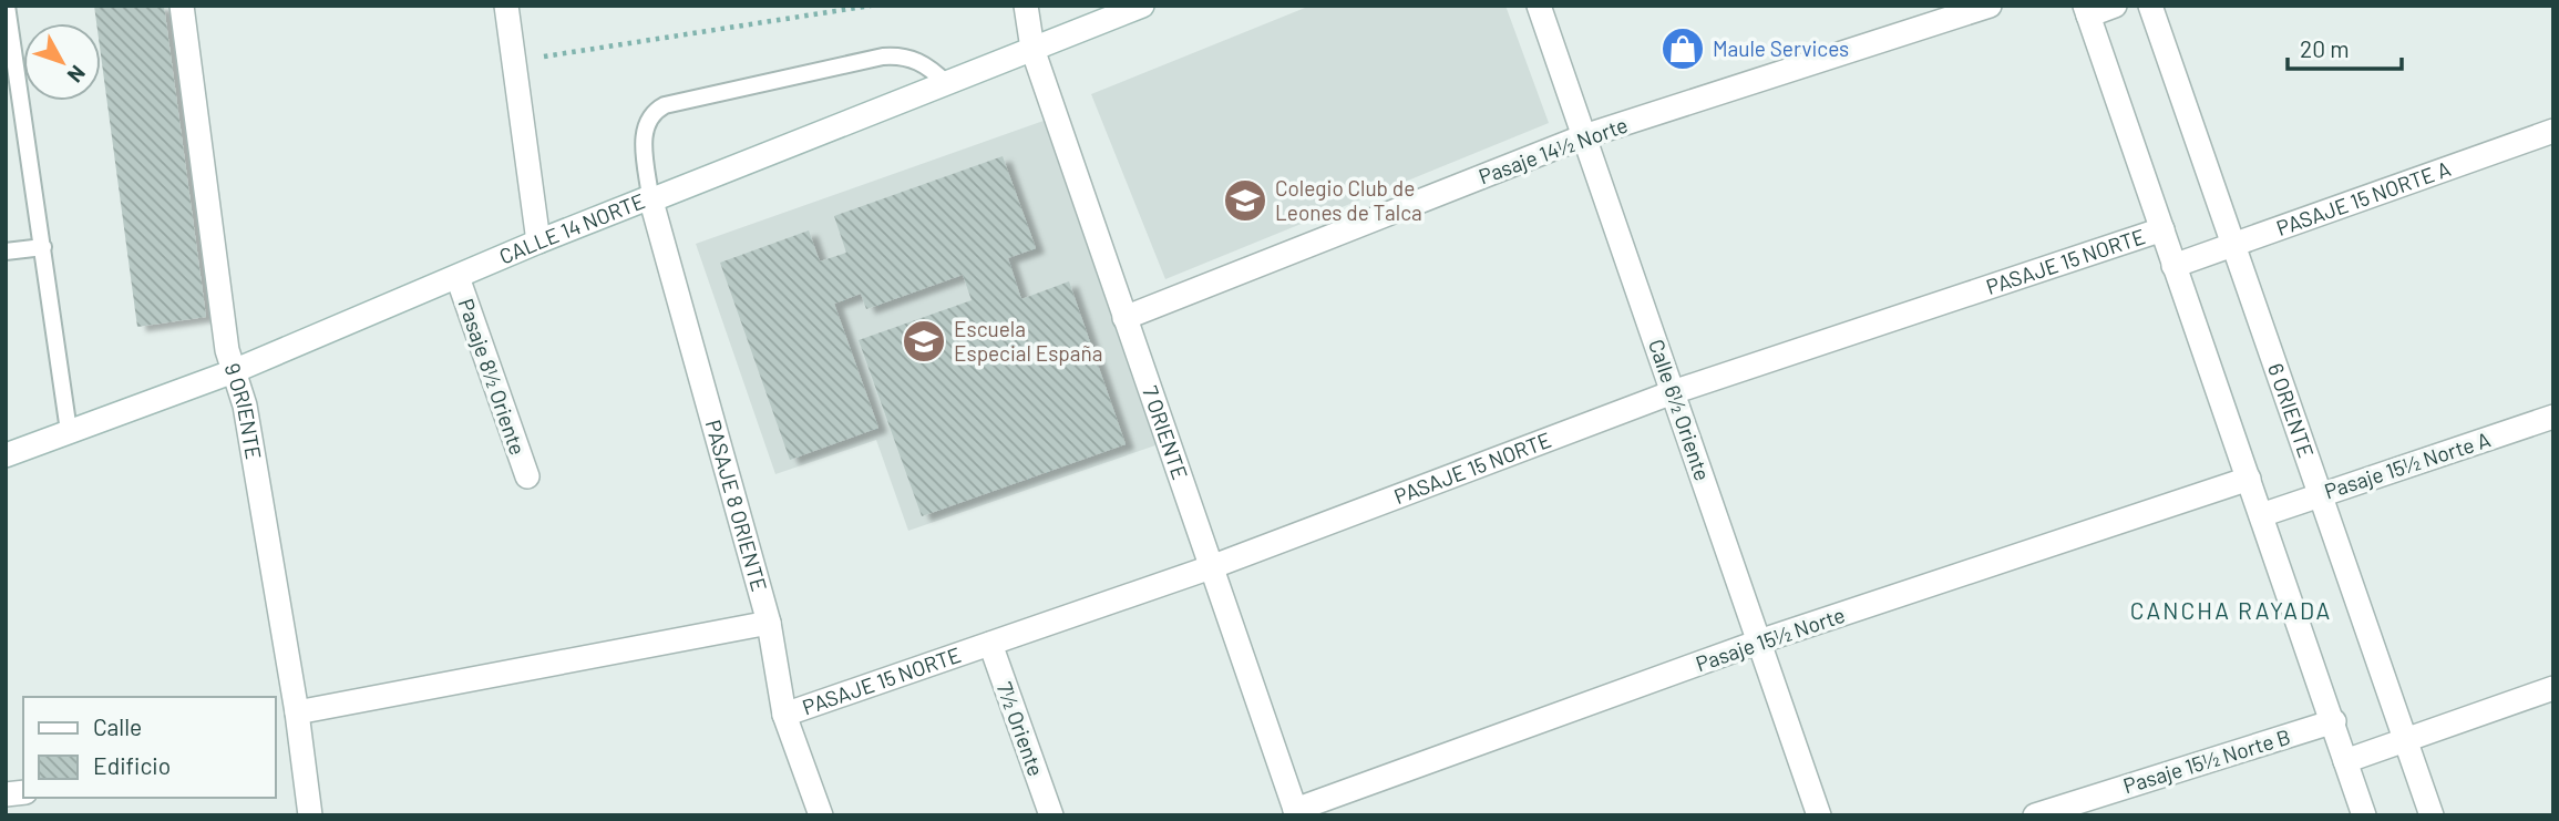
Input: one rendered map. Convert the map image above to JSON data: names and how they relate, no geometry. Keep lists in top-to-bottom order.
{
  "streets": {
    "street": [
      "Pasaje 14½ Norte",
      "PASAJE 15 NORTE A",
      "CALLE 14 NORTE",
      "PASAJE 15 NORTE",
      "Pasaje 8½ Oriente",
      "Calle 6½ Oriente",
      "6 ORIENTE",
      "9 ORIENTE",
      "7 ORIENTE",
      "Pasaje 15½ Norte A",
      "PASAJE 8 ORIENTE",
      "Pasaje 15½ Norte",
      "7½ Oriente",
      "Pasaje 15½ Norte B"
    ]
  },
  "crossings": [
    ["Pasaje 14½ Norte", "Calle 6½ Oriente"],
    ["Pasaje 14½ Norte", "7 ORIENTE"],
    ["PASAJE 15 NORTE A", "6 ORIENTE"],
    ["CALLE 14 NORTE", "Pasaje 8½ Oriente"],
    ["CALLE 14 NORTE", "9 ORIENTE"],
    ["CALLE 14 NORTE", "7 ORIENTE"],
    ["CALLE 14 NORTE", "PASAJE 8 ORIENTE"],
    ["PASAJE 15 NORTE", "Calle 6½ Oriente"],
    ["PASAJE 15 NORTE", "7 ORIENTE"],
    ["PASAJE 15 NORTE", "PASAJE 8 ORIENTE"],
    ["PASAJE 15 NORTE", "7½ Oriente"],
    ["Calle 6½ Oriente", "Pasaje 15½ Norte"],
    ["6 ORIENTE", "Pasaje 15½ Norte A"],
    ["7 ORIENTE", "Pasaje 15½ Norte"]
  ],
  "districts": ["CANCHA RAYADA"],
  "places": {
    "shop": ["Maule Services"],
    "school or university": ["Colegio Club de Leones de Talca", "Escuela Especial España"]
  },
  "legend": ["Calle", "Edificio"],
  "scale_bar": "20 m",
  "north": "bottom right"
}
